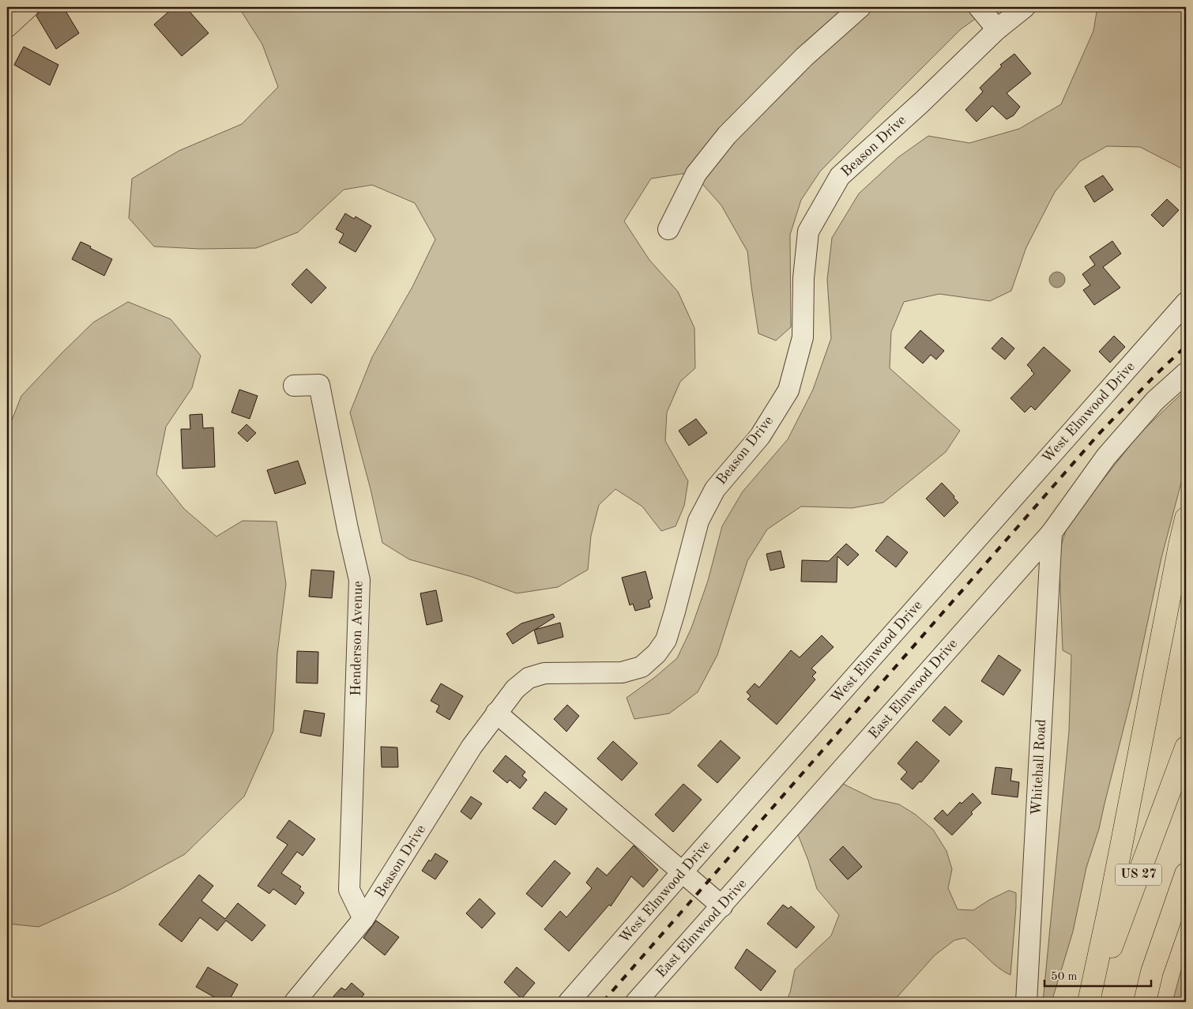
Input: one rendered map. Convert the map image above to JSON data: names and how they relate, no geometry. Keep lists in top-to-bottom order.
{
  "streets": {
    "main road": ["US 27"],
    "street": [
      "Beason Drive",
      "West Elmwood Drive",
      "Henderson Avenue",
      "East Elmwood Drive",
      "Whitehall Road"
    ]
  },
  "crossings": [
    ["Beason Drive", "Henderson Avenue"],
    ["East Elmwood Drive", "Whitehall Road"]
  ],
  "scale_bar": "50 m"
}
